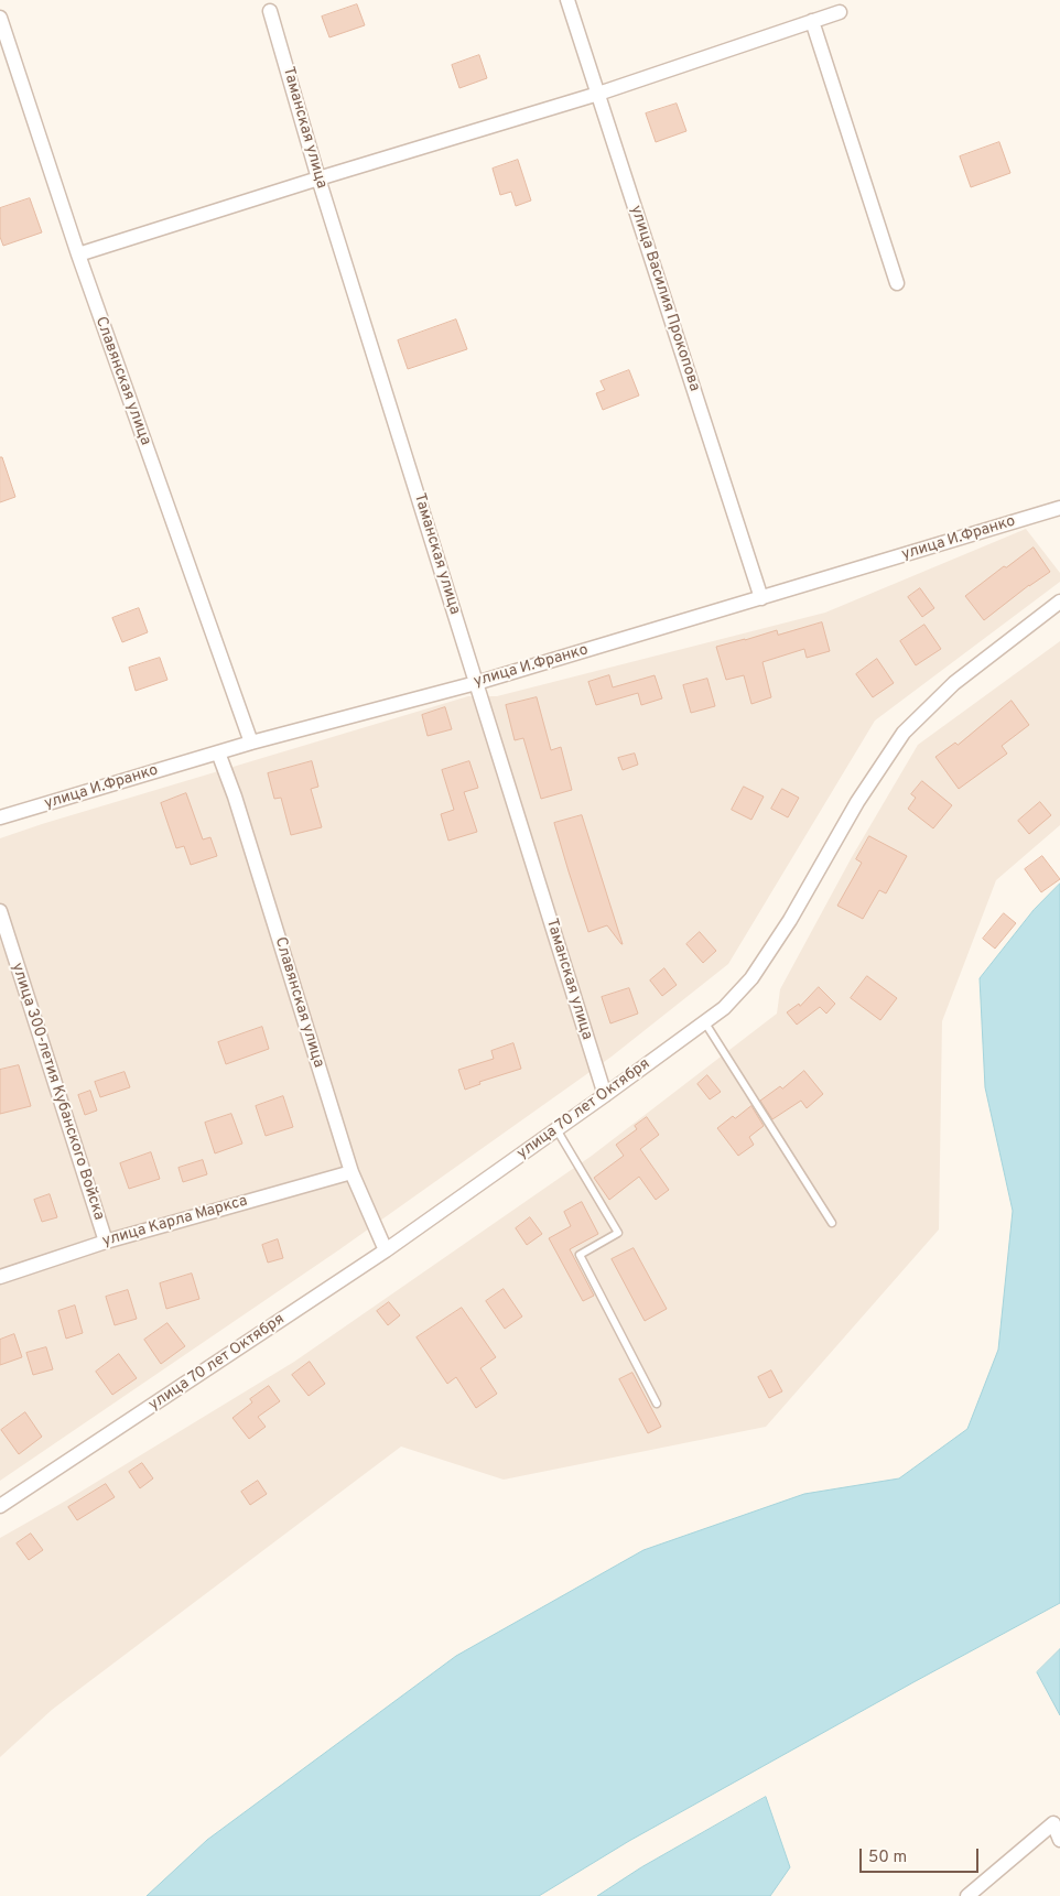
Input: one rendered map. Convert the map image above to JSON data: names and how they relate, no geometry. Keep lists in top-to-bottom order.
{
  "streets": {
    "street": [
      "Таманская улица",
      "улица Василия Прокопова",
      "Славянская улица",
      "улица И.Франко",
      "улица 300-летия Кубанского Войска",
      "улица 70 лет Октября",
      "улица Карла Маркса"
    ]
  },
  "crossings": [
    ["Таманская улица", "улица И.Франко"],
    ["Таманская улица", "улица 70 лет Октября"],
    ["улица Василия Прокопова", "улица И.Франко"],
    ["Славянская улица", "улица И.Франко"],
    ["Славянская улица", "улица 70 лет Октября"],
    ["Славянская улица", "улица Карла Маркса"],
    ["улица 300-летия Кубанского Войска", "улица Карла Маркса"]
  ],
  "scale_bar": "50 m"
}
